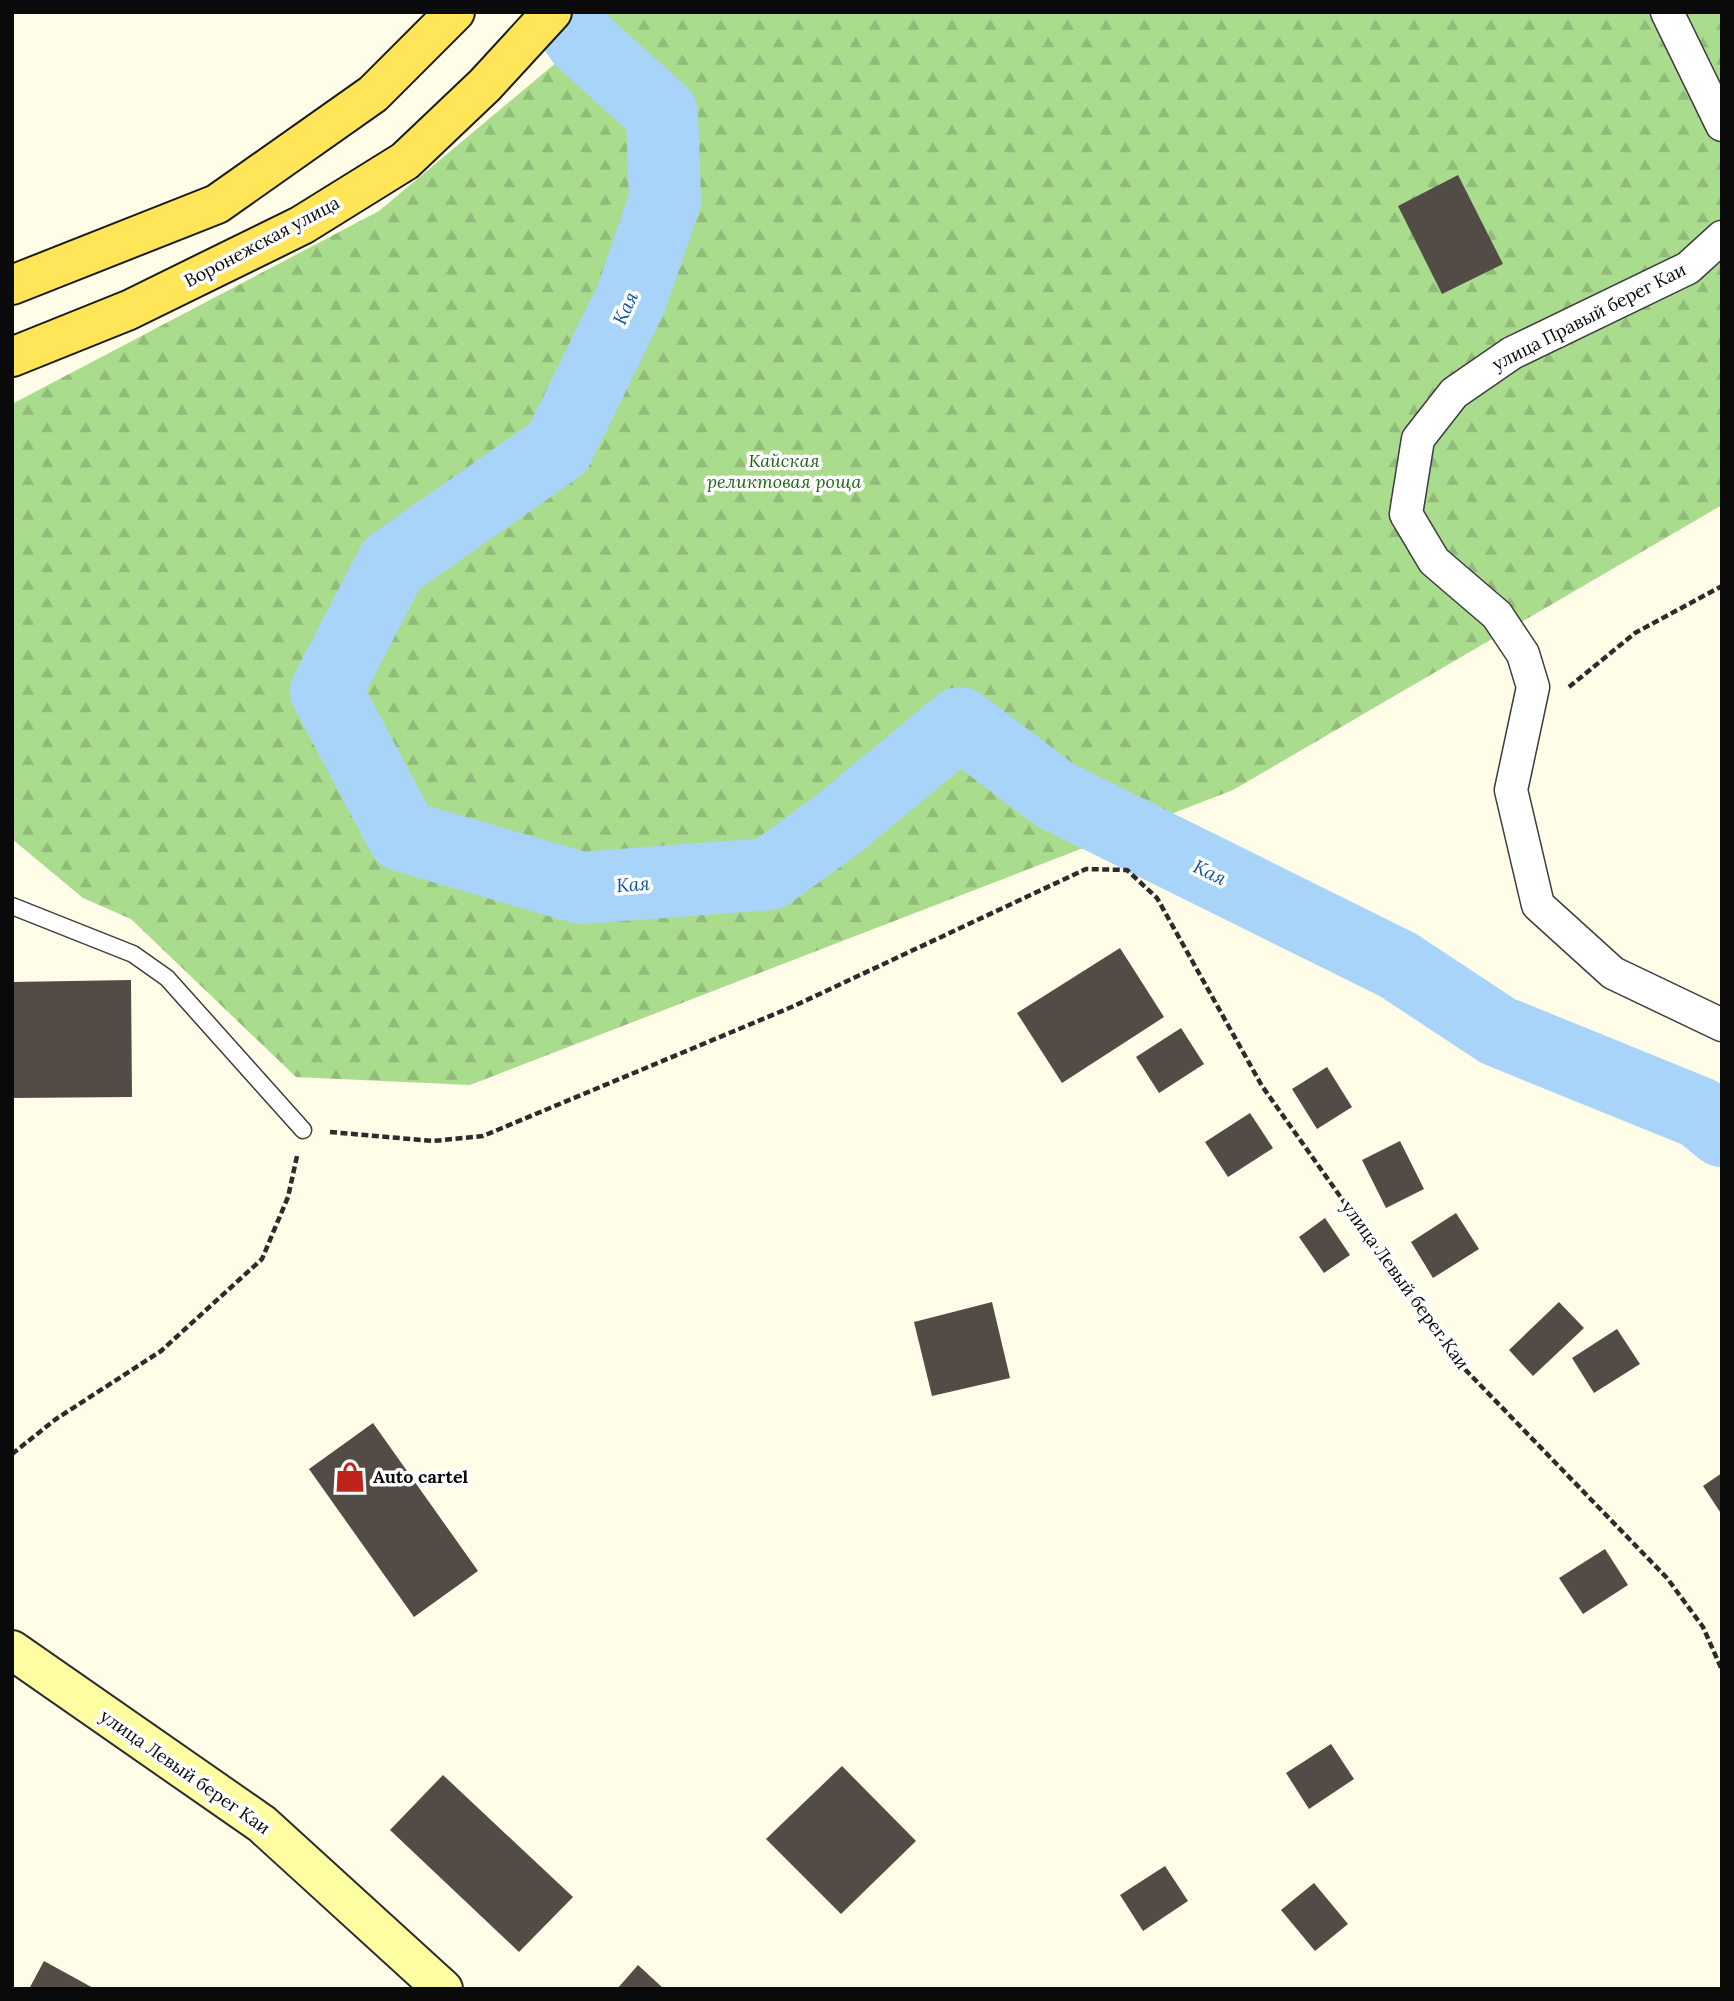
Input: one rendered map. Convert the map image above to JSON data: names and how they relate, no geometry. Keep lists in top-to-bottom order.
{
  "streets": {
    "main road": ["Воронежская улица"],
    "street": ["улица Правый берег Каи", "улица Левый берег Каи"]
  },
  "water": ["Кая"],
  "parks": ["Кайская реликтовая роща"],
  "places": {
    "shop": ["Auto cartel"]
  }
}
